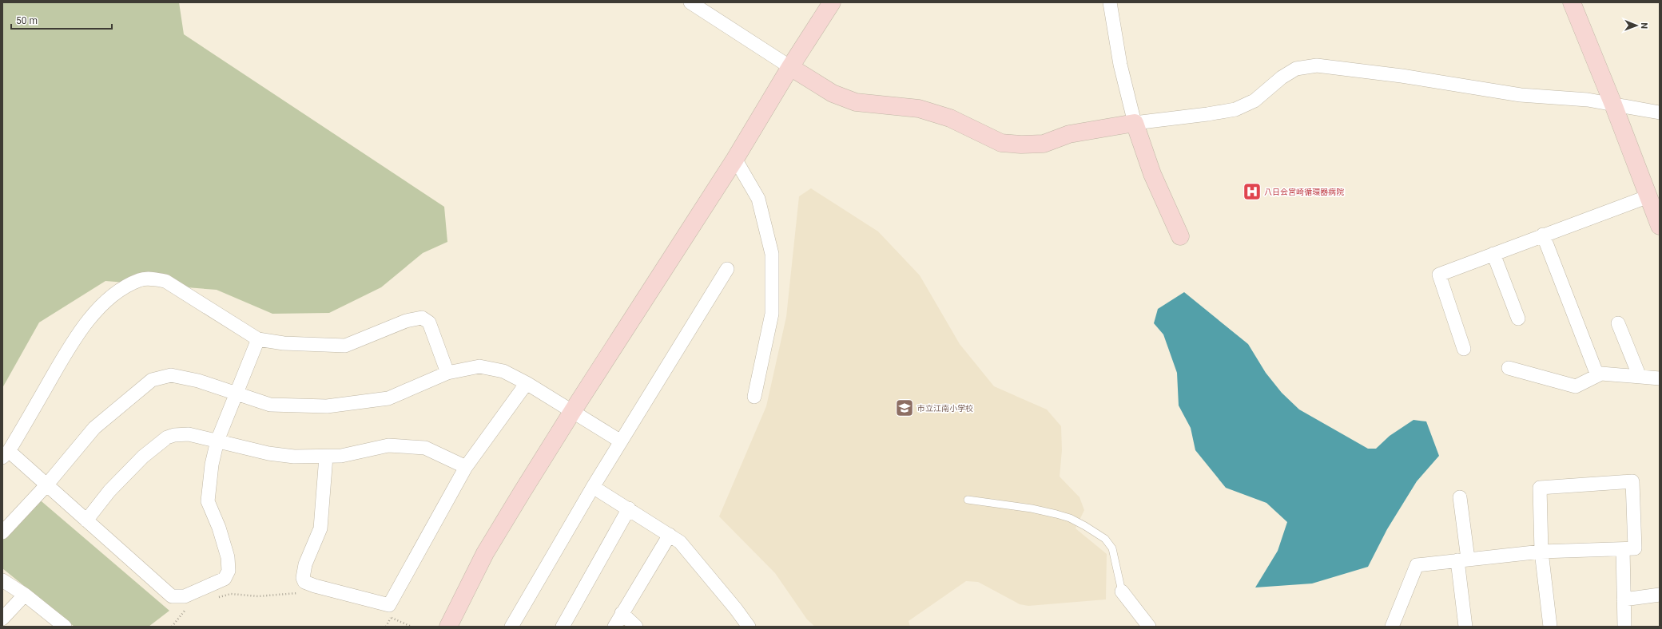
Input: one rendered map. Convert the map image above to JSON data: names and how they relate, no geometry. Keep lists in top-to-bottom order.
{
  "places": {
    "hospital": ["八日会宮崎循環器病院"],
    "school or university": ["市立江南小学校"]
  },
  "scale_bar": "50 m",
  "north": "right"
}
